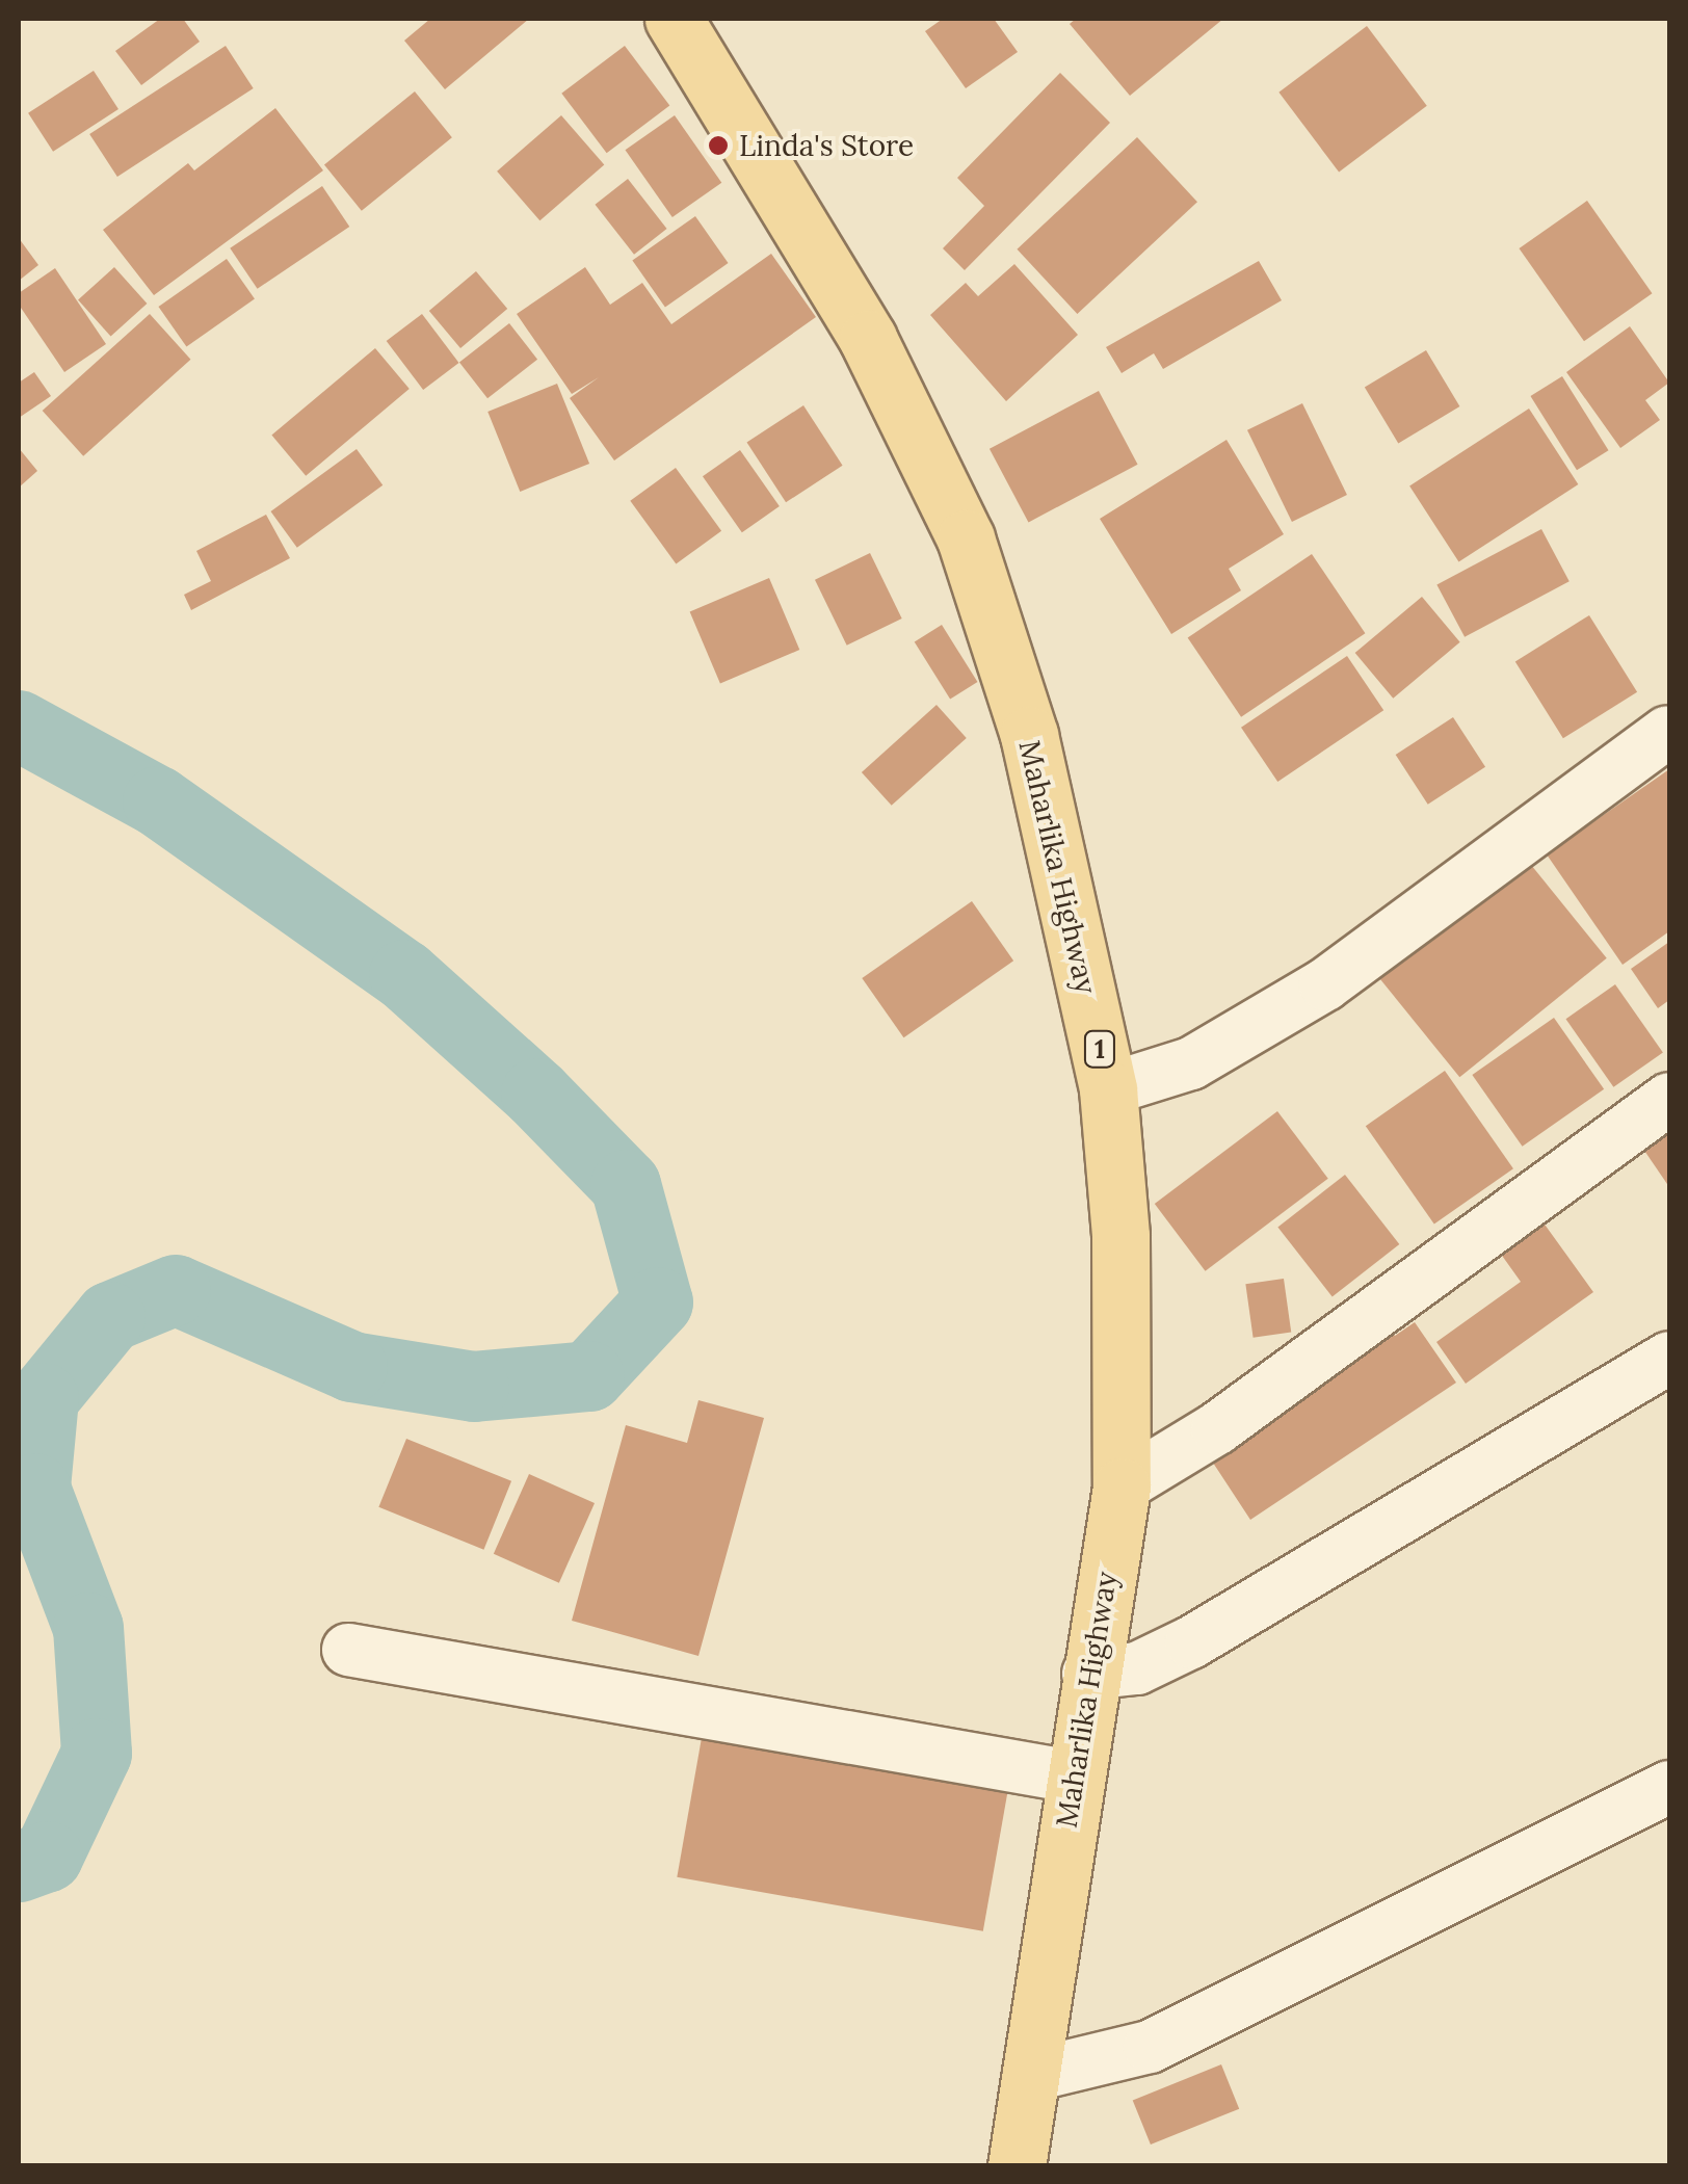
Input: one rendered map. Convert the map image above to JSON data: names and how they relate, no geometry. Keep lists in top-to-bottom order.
{
  "streets": {
    "main road": ["Maharlika Highway", "1"]
  },
  "places": ["Linda's Store"]
}
